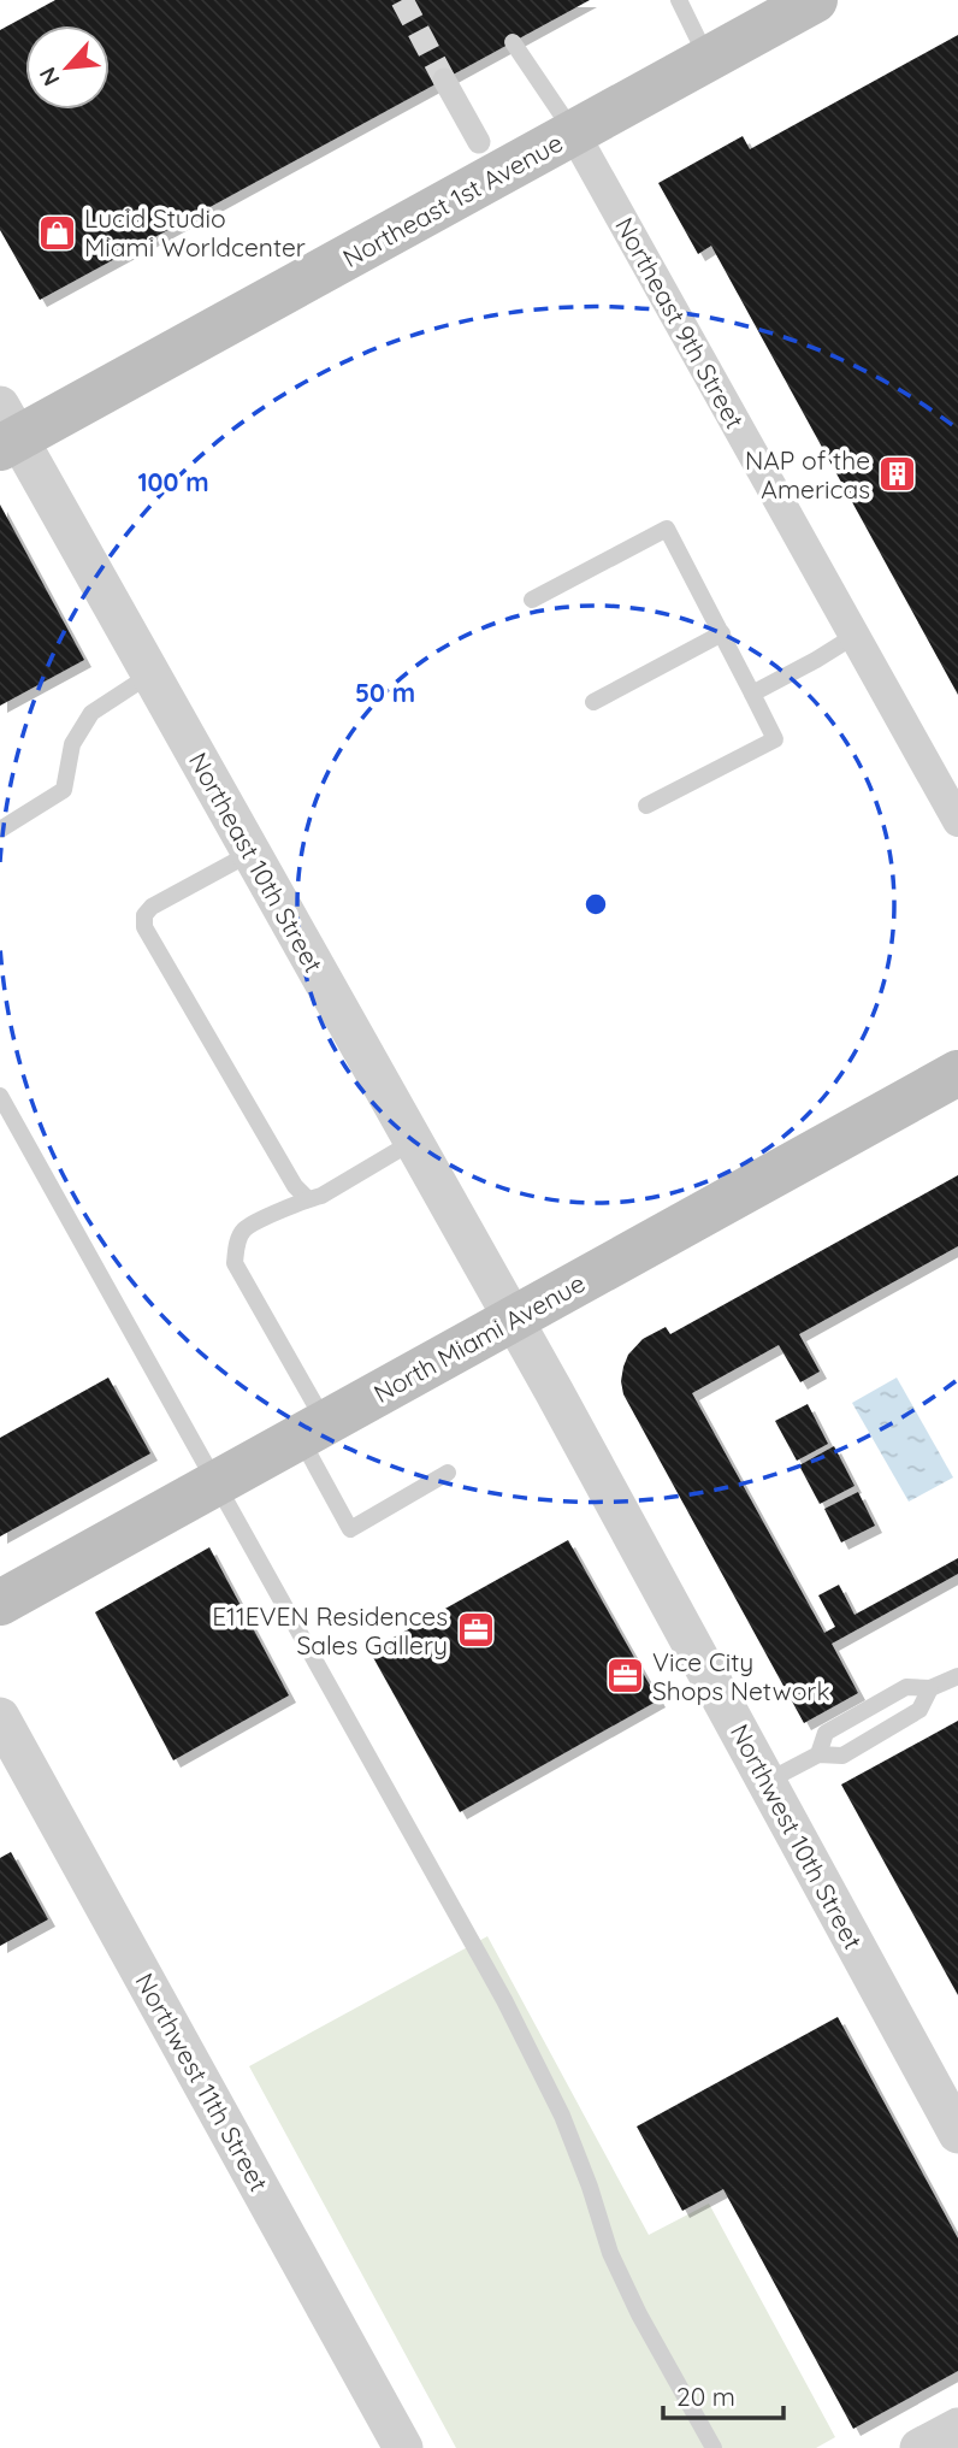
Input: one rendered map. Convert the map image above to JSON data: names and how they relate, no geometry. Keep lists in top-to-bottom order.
{
  "streets": {
    "main road": ["Northeast 1st Avenue", "North Miami Avenue"],
    "street": [
      "Northeast 9th Street",
      "Northeast 10th Street",
      "Northwest 10th Street",
      "Northwest 11th Street"
    ]
  },
  "crossings": [
    ["Northeast 1st Avenue", "Northeast 9th Street"],
    ["Northeast 1st Avenue", "Northeast 10th Street"],
    ["Northeast 10th Street", "North Miami Avenue"],
    ["Northeast 10th Street", "Northwest 10th Street"],
    ["North Miami Avenue", "Northwest 10th Street"]
  ],
  "places": {
    "shop": ["Lucid Studio Miami Worldcenter"],
    "building": ["NAP of the Americas"],
    "office": ["E11EVEN Residences Sales Gallery", "Vice City Shops Network"]
  },
  "scale_bar": "20 m",
  "north": "bottom left",
  "rings": ["100 m", "50 m"]
}
